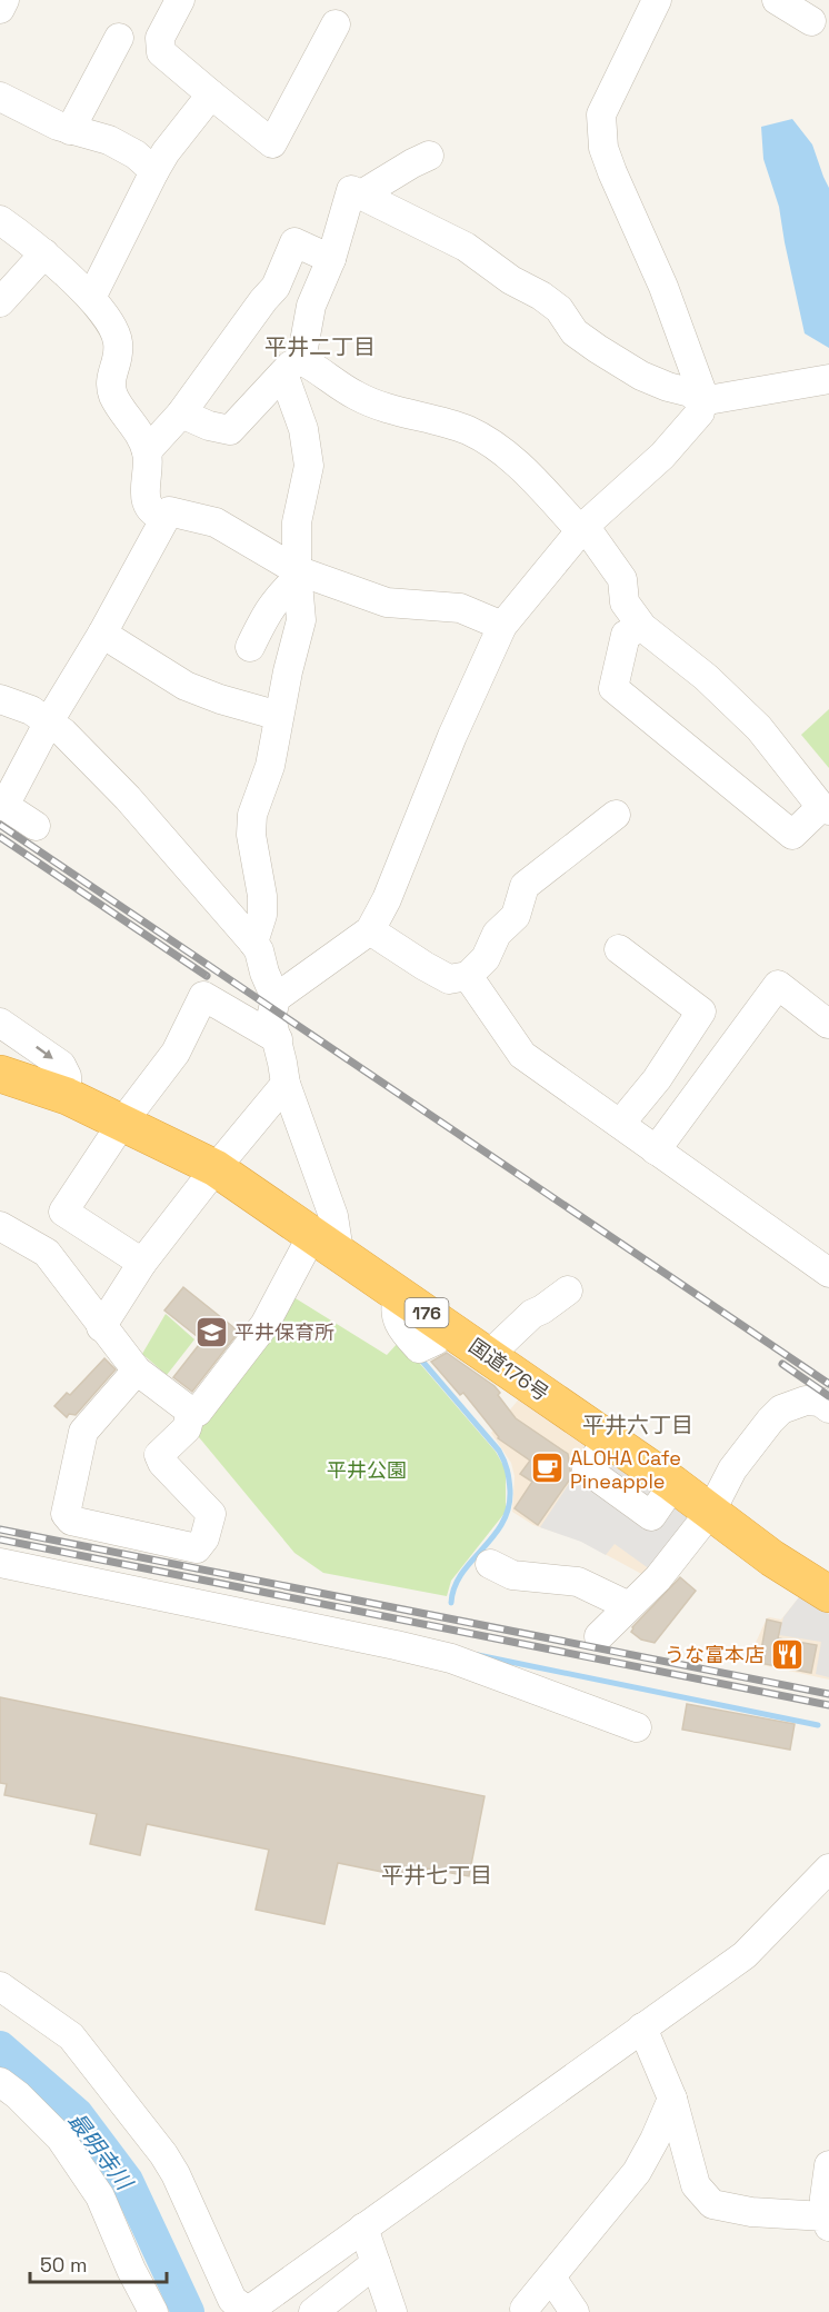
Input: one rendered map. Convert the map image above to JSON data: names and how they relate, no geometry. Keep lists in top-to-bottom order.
{
  "streets": {
    "highway": ["176", "国道176号"]
  },
  "districts": ["平井二丁目", "平井六丁目", "平井七丁目"],
  "water": ["最明寺川"],
  "parks": ["平井公園"],
  "places": {
    "school or university": ["平井保育所"],
    "cafe": ["ALOHA Cafe Pineapple"],
    "restaurant": ["うな富本店"]
  },
  "scale_bar": "50 m"
}
